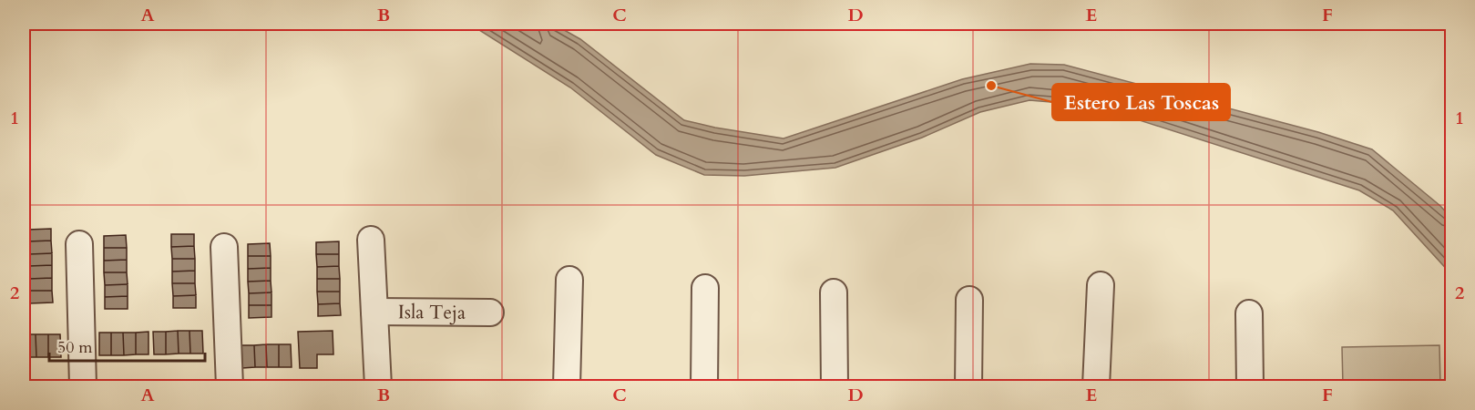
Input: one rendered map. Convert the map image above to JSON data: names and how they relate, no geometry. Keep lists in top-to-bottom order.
{
  "streets": {
    "street": ["Isla Teja"]
  },
  "places": ["Estero Las Toscas"],
  "scale_bar": "50 m",
  "grid": {
    "columns": [
      "A",
      "B",
      "C",
      "D",
      "E",
      "F"
    ],
    "rows": ["1", "2"]
  }
}
